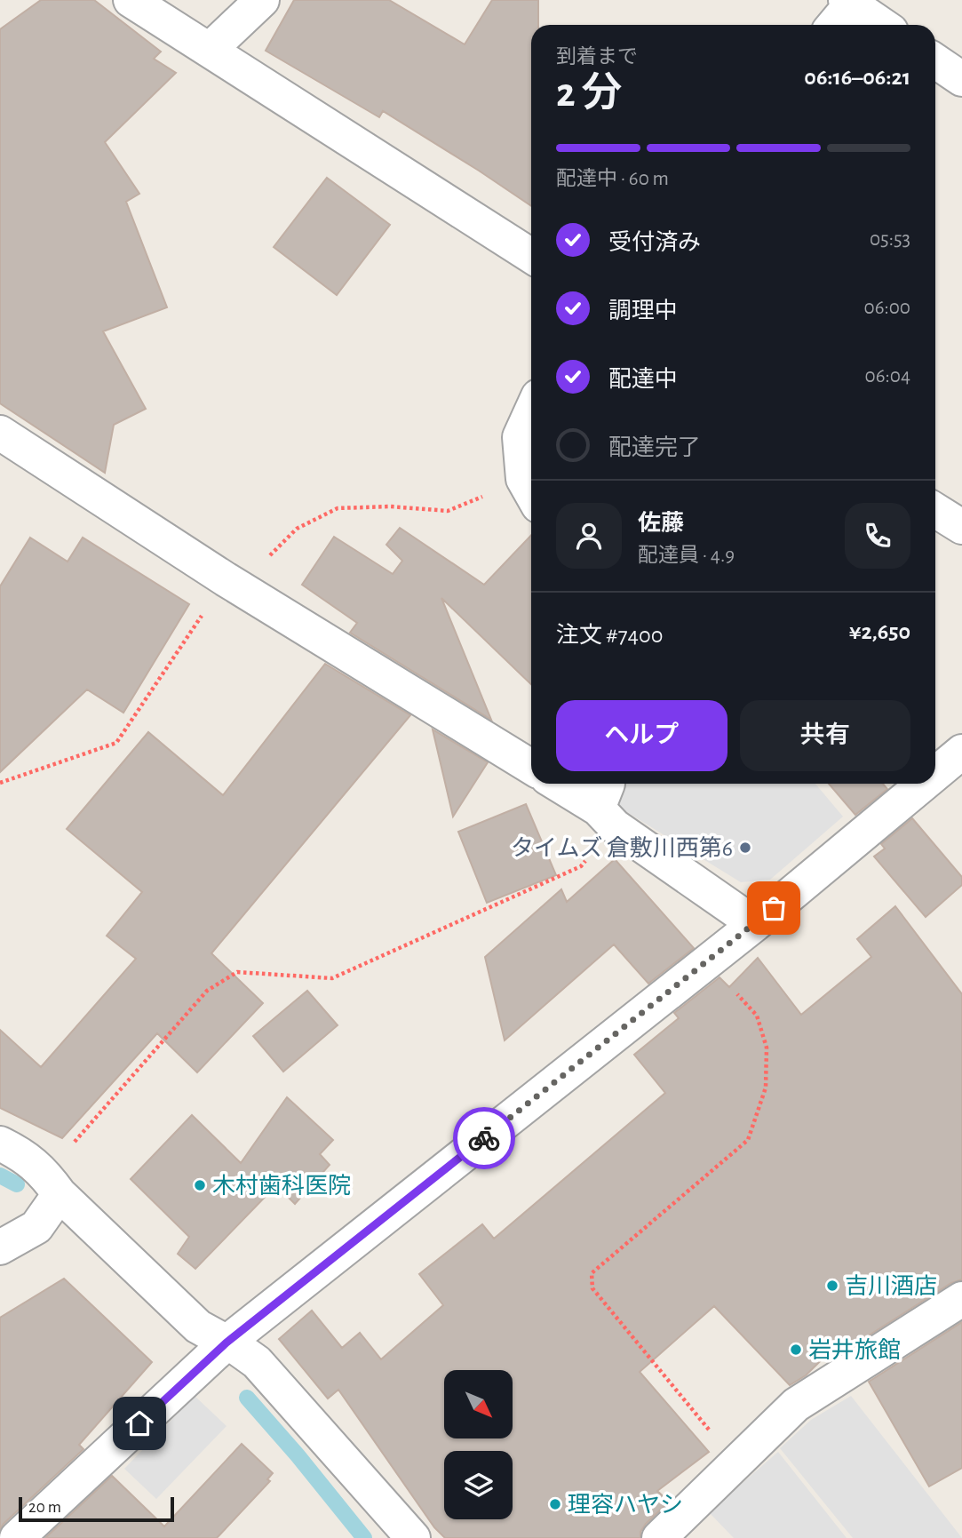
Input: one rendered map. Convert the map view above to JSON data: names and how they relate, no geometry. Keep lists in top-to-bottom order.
{
  "places": [
    "タイムズ 倉敷川西第6",
    "木村歯科医院",
    "吉川酒店",
    "岩井旅館",
    "理容ハヤシ"
  ],
  "scale_bar": "20 m",
  "north": "bottom right",
  "page": {
    "heading": ["2 分", "到着まで", "06:16–06:21"],
    "panel": [
      "佐藤",
      "配達員 · 4.9",
      "注文 #7400",
      "¥2,650"
    ],
    "bar": "配達中 · 60 m",
    "list": [
      ["受付済み", "05:53"],
      ["調理中", "06:00"],
      ["配達中", "06:04"],
      "配達完了"
    ],
    "buttons": ["ヘルプ", "共有"],
    "scale": "20 m"
  }
}
